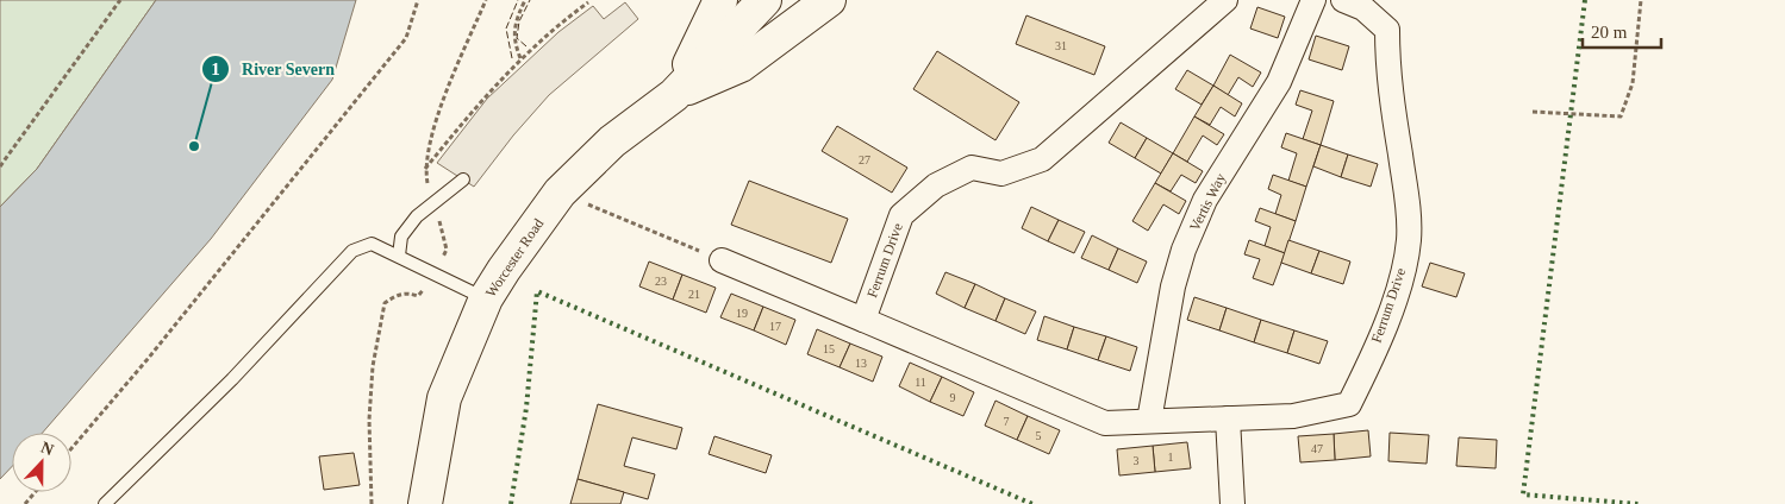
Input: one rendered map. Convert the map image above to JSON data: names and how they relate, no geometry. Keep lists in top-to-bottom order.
{
  "streets": {
    "main road": ["Worcester Road"],
    "street": ["Vertis Way", "Ferrum Drive"]
  },
  "crossings": [
    ["Vertis Way", "Ferrum Drive"]
  ],
  "places": ["River Severn"],
  "house_numbers": [
    "31",
    "27",
    "23",
    "21",
    "19",
    "17",
    "15",
    "13",
    "11",
    "9",
    "7",
    "5",
    "47",
    "1",
    "3"
  ],
  "scale_bar": "20 m",
  "north": "top"
}
